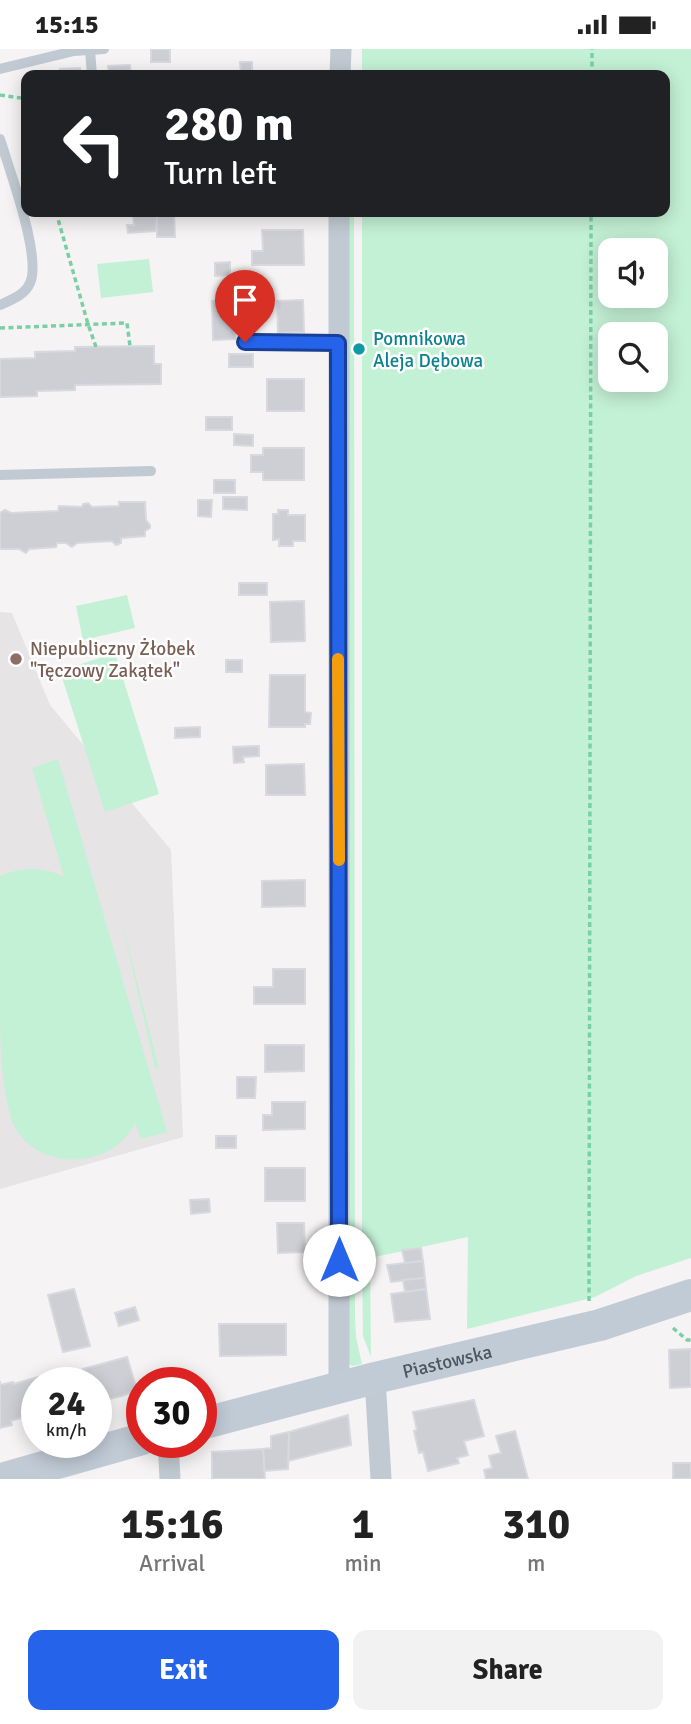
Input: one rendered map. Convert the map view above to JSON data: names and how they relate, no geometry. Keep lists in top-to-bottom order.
{
  "streets": {
    "street": ["Piastowska"]
  },
  "places": ["Pomnikowa Aleja Dębowa", "Niepubliczny Żłobek \"Tęczowy Zakątek\""],
  "page": {
    "status": "15:15",
    "turn": ["280 m", "Turn left"],
    "speed": "24 km/h",
    "limit": "30",
    "eta": [
      "15:16",
      "Arrival",
      "1",
      "min",
      "310",
      "m"
    ],
    "buttons": ["Exit", "Share"]
  }
}
